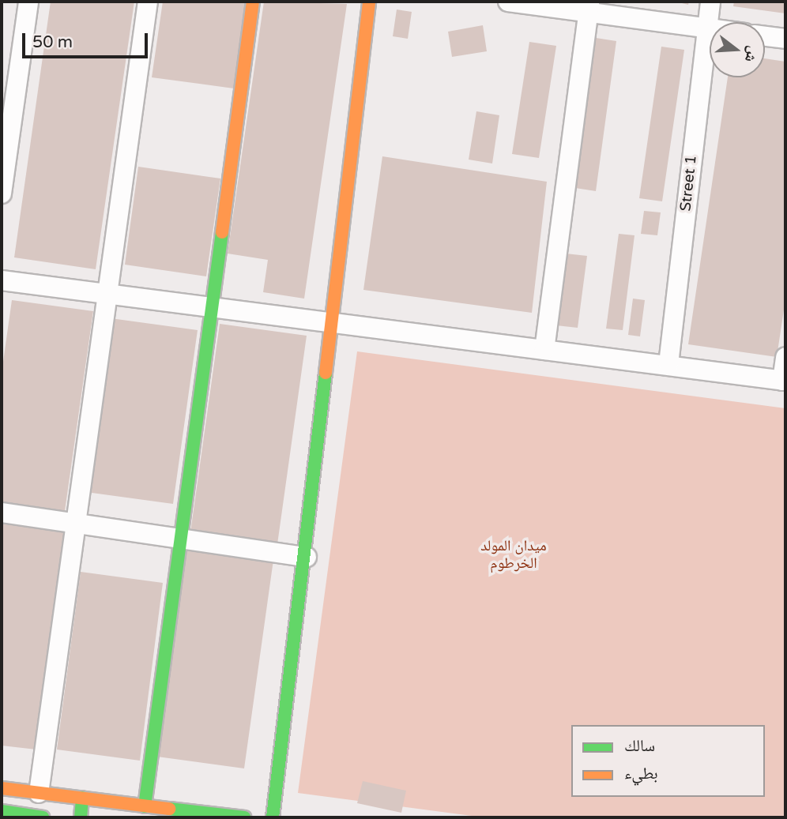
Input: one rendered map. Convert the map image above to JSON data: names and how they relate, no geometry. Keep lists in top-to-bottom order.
{
  "streets": {
    "street": ["Street 1"]
  },
  "parks": ["ميدان المولد الخرطوم"],
  "legend": ["سالك", "بطيء"],
  "scale_bar": "50 m",
  "north": "right"
}
